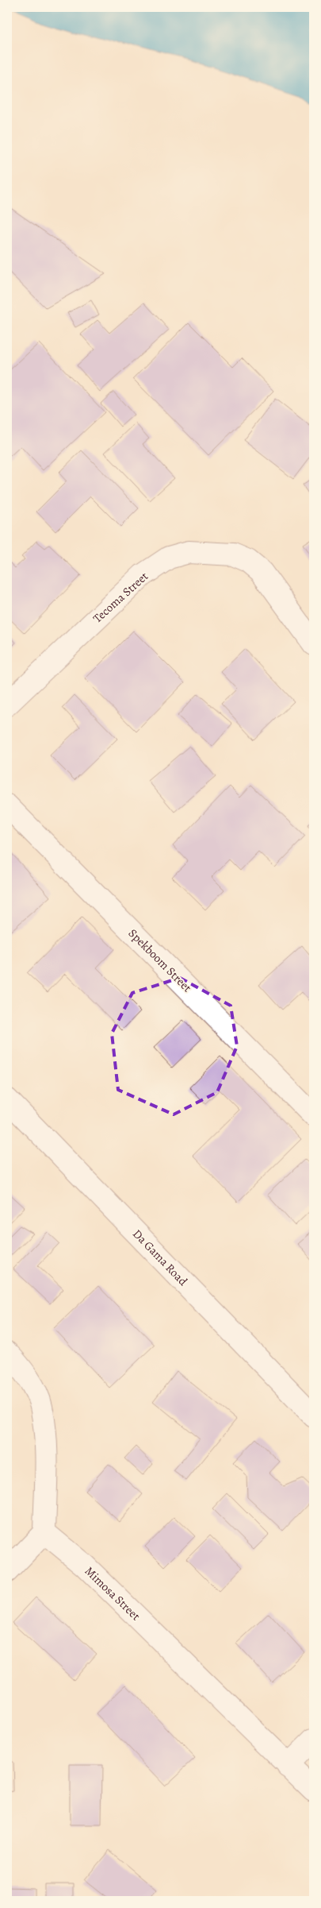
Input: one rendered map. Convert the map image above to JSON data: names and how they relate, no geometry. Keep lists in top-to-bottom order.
{
  "streets": {
    "street": [
      "Tecoma Street",
      "Spekboom Street",
      "Da Gama Road",
      "Mimosa Street"
    ]
  }
}
